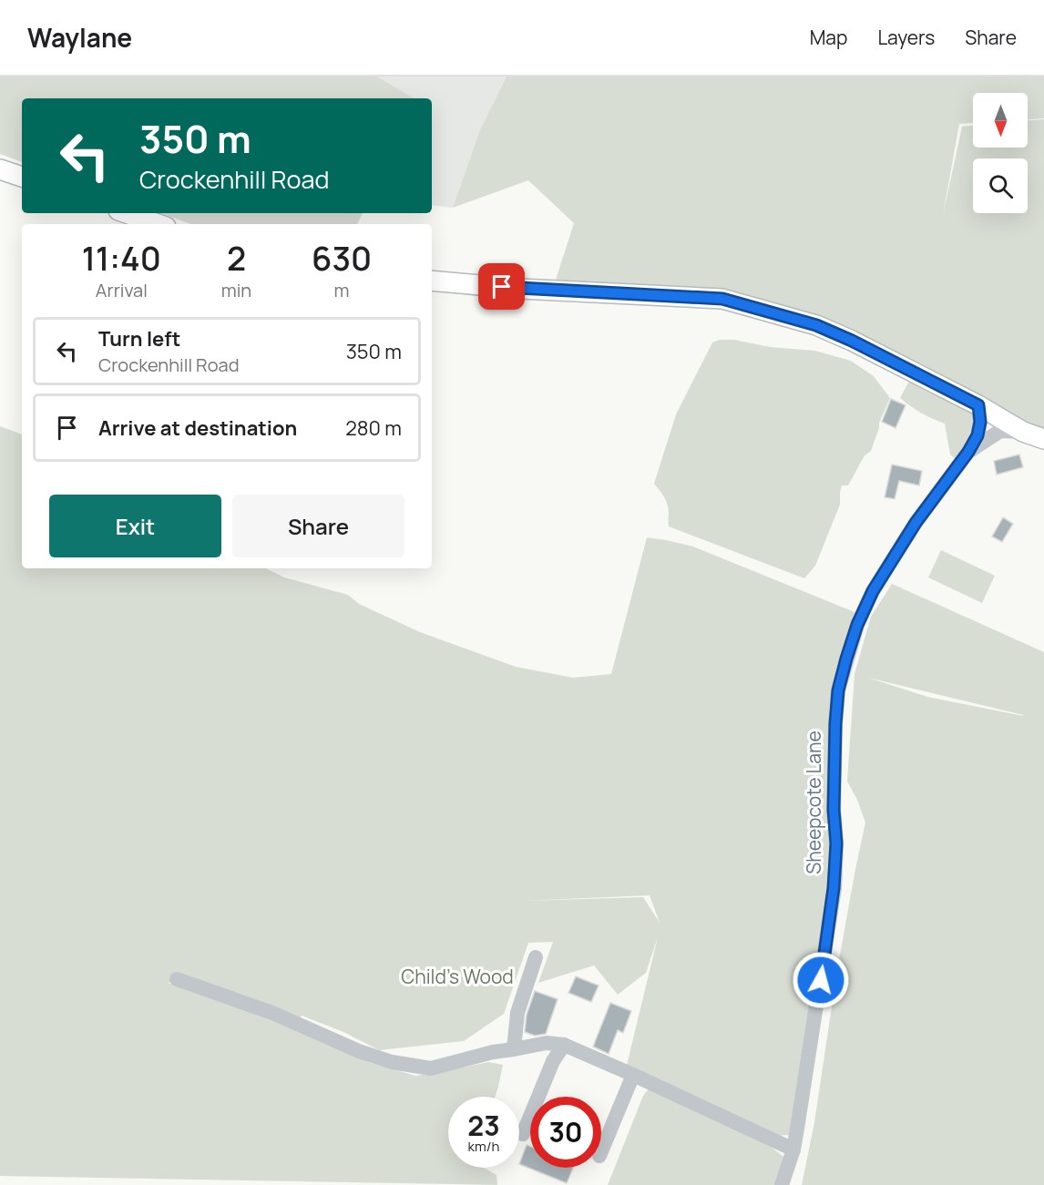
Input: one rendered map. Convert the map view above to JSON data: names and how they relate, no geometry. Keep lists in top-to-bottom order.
{
  "streets": {
    "street": ["Sheepcote Lane"]
  },
  "parks": ["Child's Wood"],
  "north": "bottom",
  "page": {
    "header": "Waylane",
    "nav": ["Map", "Layers", "Share"],
    "turn": ["350 m", "Crockenhill Road"],
    "eta": [
      "11:40",
      "Arrival",
      "2",
      "min",
      "630",
      "m"
    ],
    "list": [
      {
        "name": "Turn left",
        "note": "Crockenhill Road",
        "value": "350 m"
      },
      {
        "name": "Arrive at destination",
        "value": "280 m"
      }
    ],
    "buttons": ["Exit", "Share"],
    "speed": "23 km/h",
    "limit": "30"
  }
}
